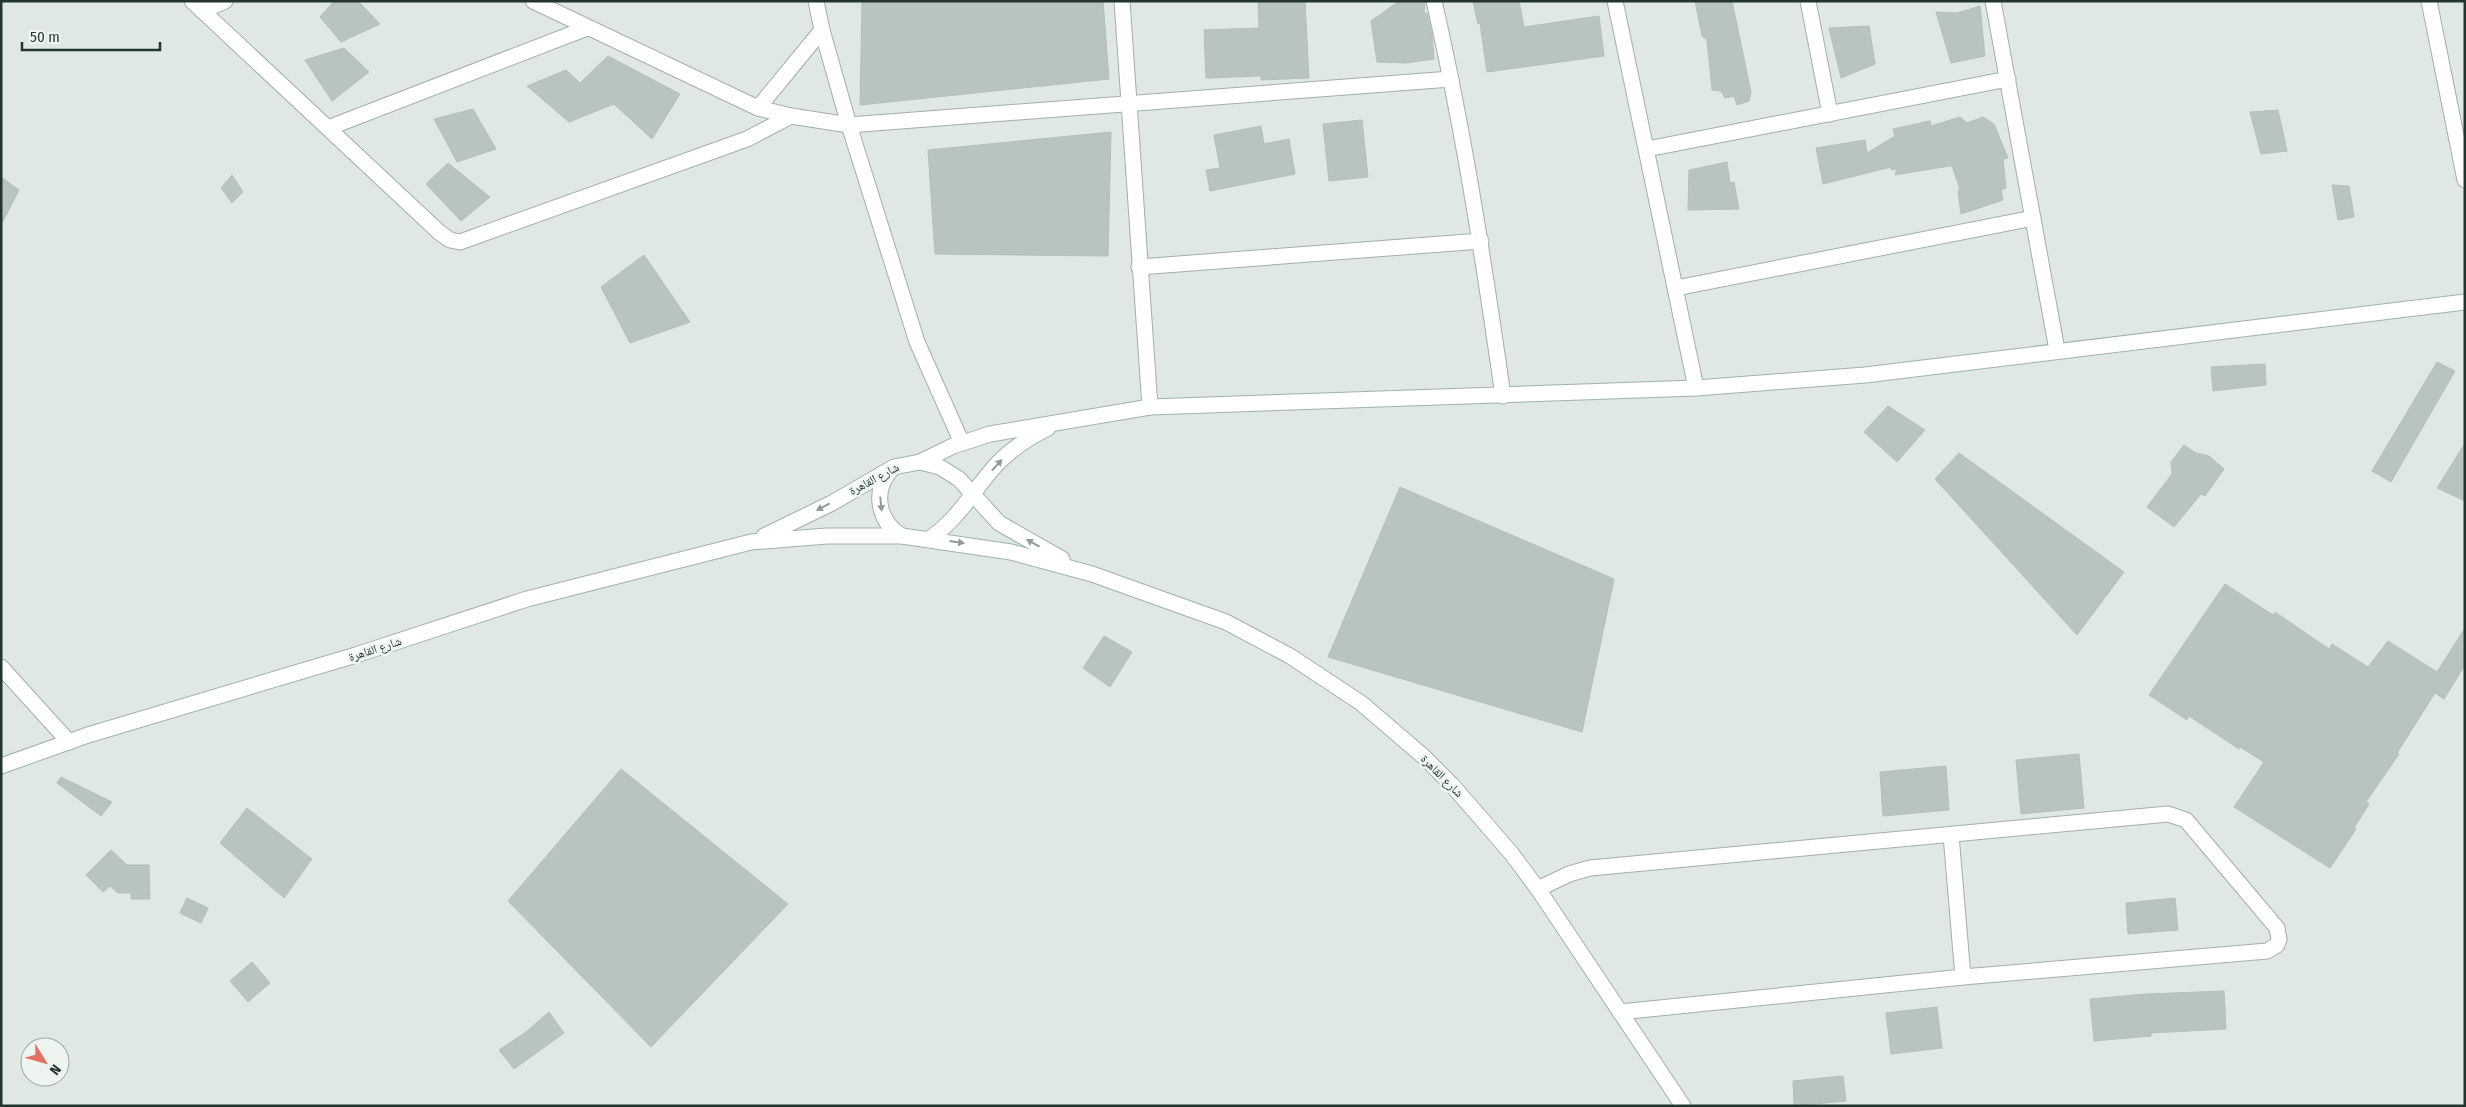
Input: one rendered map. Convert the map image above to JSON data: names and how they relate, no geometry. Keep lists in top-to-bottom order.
{
  "streets": {
    "street": ["شارع القاهرة"]
  },
  "scale_bar": "50 m",
  "north": "bottom right"
}
